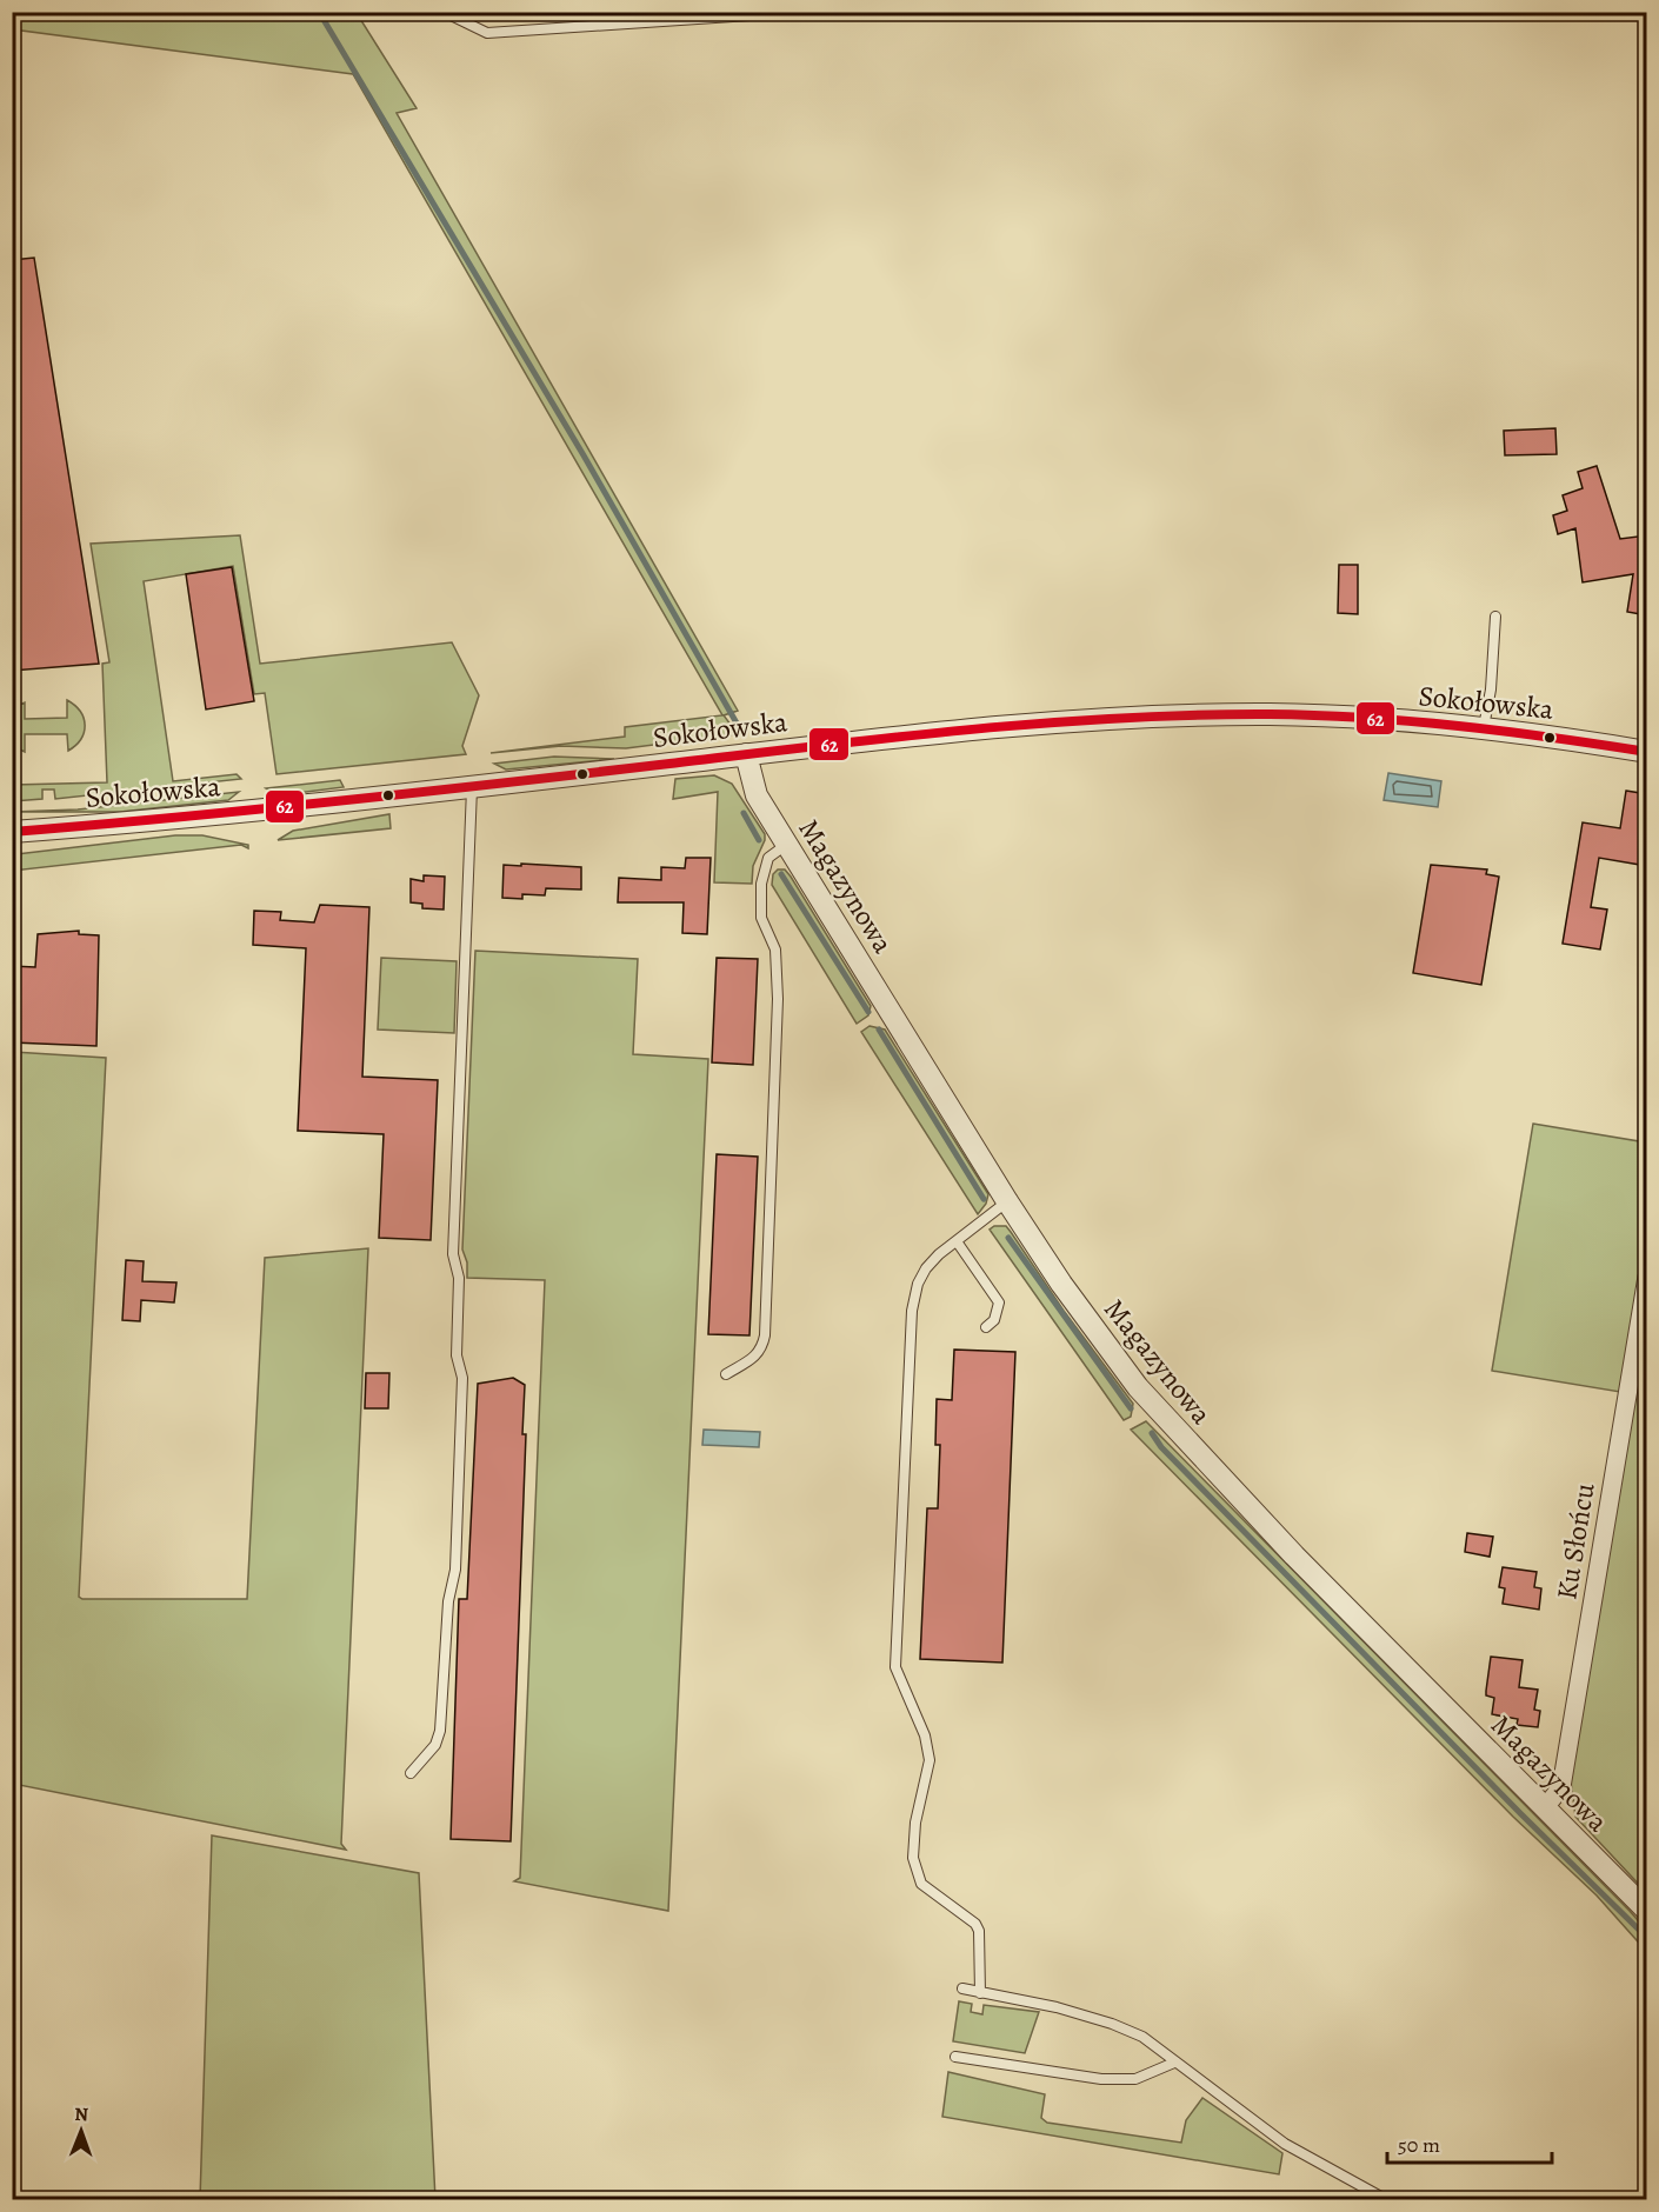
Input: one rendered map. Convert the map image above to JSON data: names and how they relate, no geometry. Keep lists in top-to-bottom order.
{
  "streets": {
    "street": ["Sokołowska", "Magazynowa", "Ku Słońcu"]
  },
  "crossings": [
    ["Sokołowska", "Magazynowa"],
    ["Magazynowa", "Ku Słońcu"]
  ],
  "lines": ["transit line 62"],
  "scale_bar": "50 m",
  "north": "top"
}
